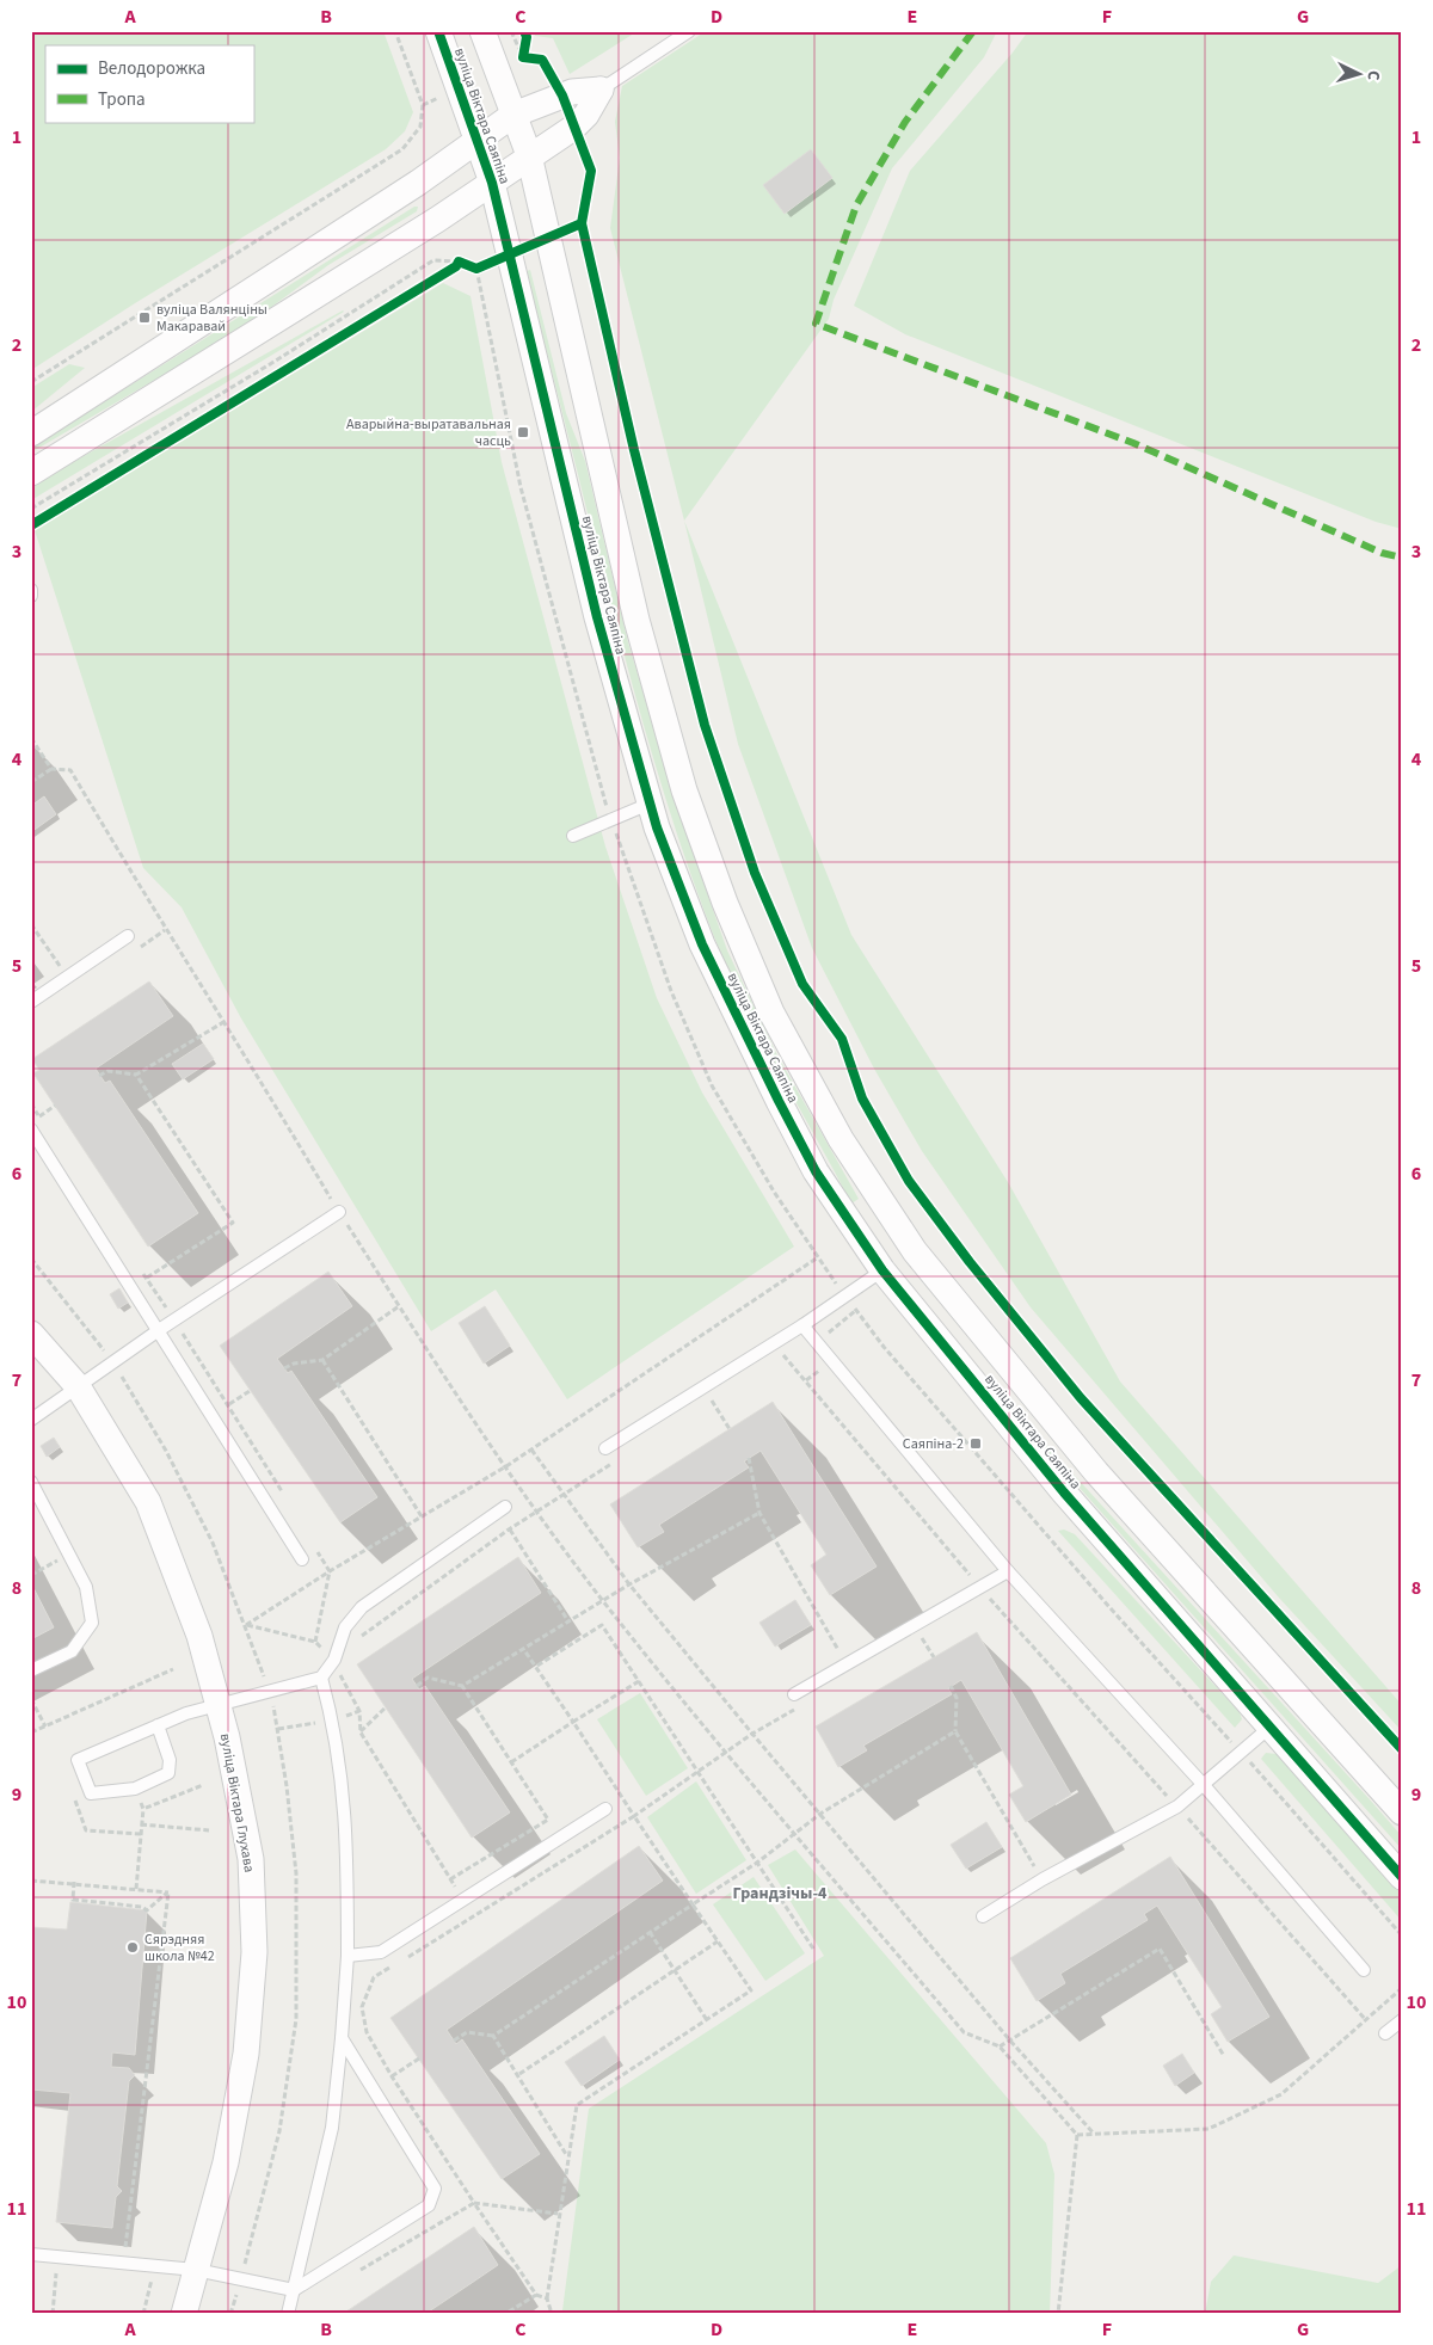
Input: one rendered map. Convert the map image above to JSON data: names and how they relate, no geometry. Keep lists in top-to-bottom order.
{
  "streets": {
    "street": ["вуліца Віктара Саяпіна", "вуліца Віктара Глухава"]
  },
  "districts": ["Грандзічы-4"],
  "places": {
    "transit": ["вуліца Валянціны Макаравай", "Аварыйна-выратавальная часць", "Саяпіна-2"],
    "other": ["Сярэдняя школа №42"]
  },
  "legend": ["Велодорожка", "Тропа"],
  "north": "right",
  "grid": {
    "columns": [
      "A",
      "B",
      "C",
      "D",
      "E",
      "F",
      "G"
    ],
    "rows": [
      "1",
      "2",
      "3",
      "4",
      "5",
      "6",
      "7",
      "8",
      "9",
      "10",
      "11"
    ]
  }
}
